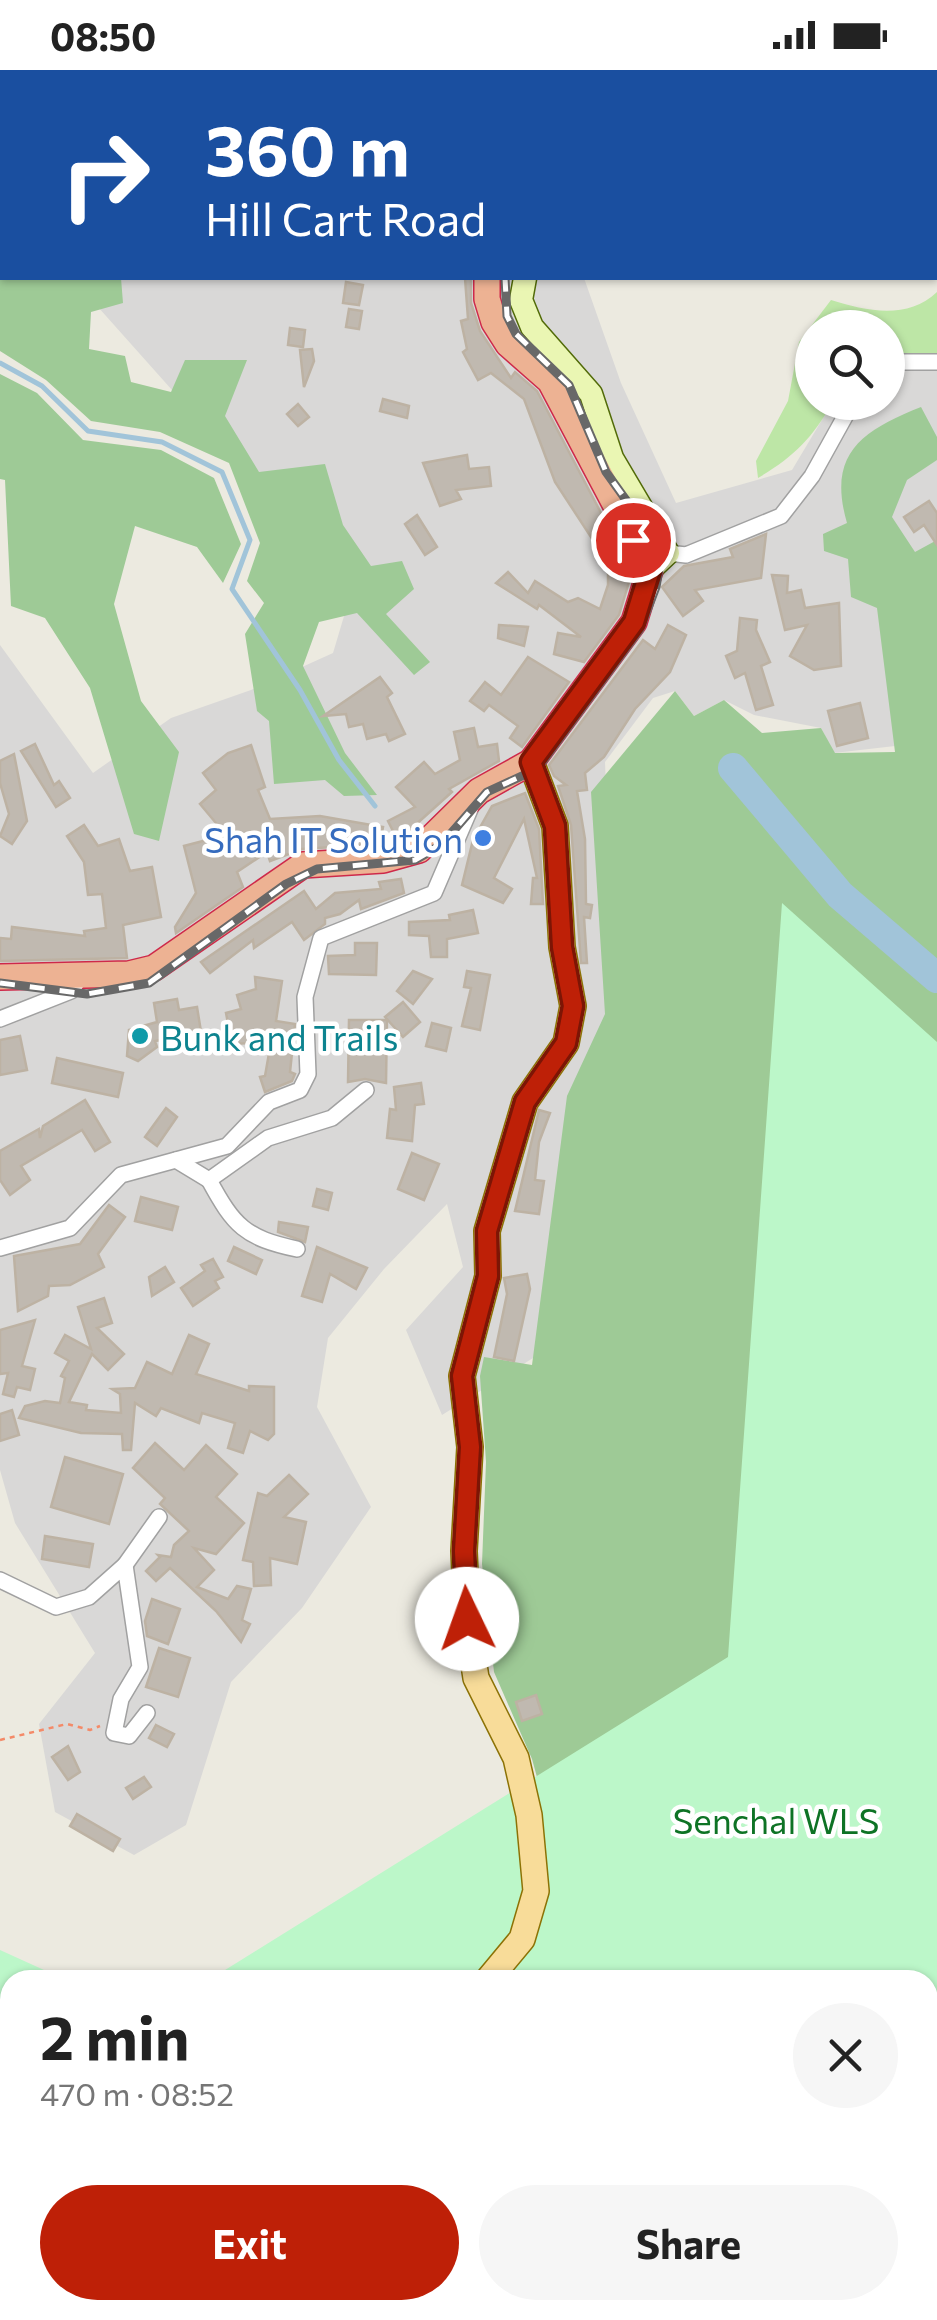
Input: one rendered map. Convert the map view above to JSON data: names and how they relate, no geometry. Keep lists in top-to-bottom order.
{
  "parks": ["Senchal WLS"],
  "places": ["Shah IT Solution", "Bunk and Trails"],
  "page": {
    "status": "08:50",
    "turn": ["360 m", "Hill Cart Road"],
    "heading": ["2 min", "470 m · 08:52"],
    "buttons": ["Exit", "Share"]
  }
}
